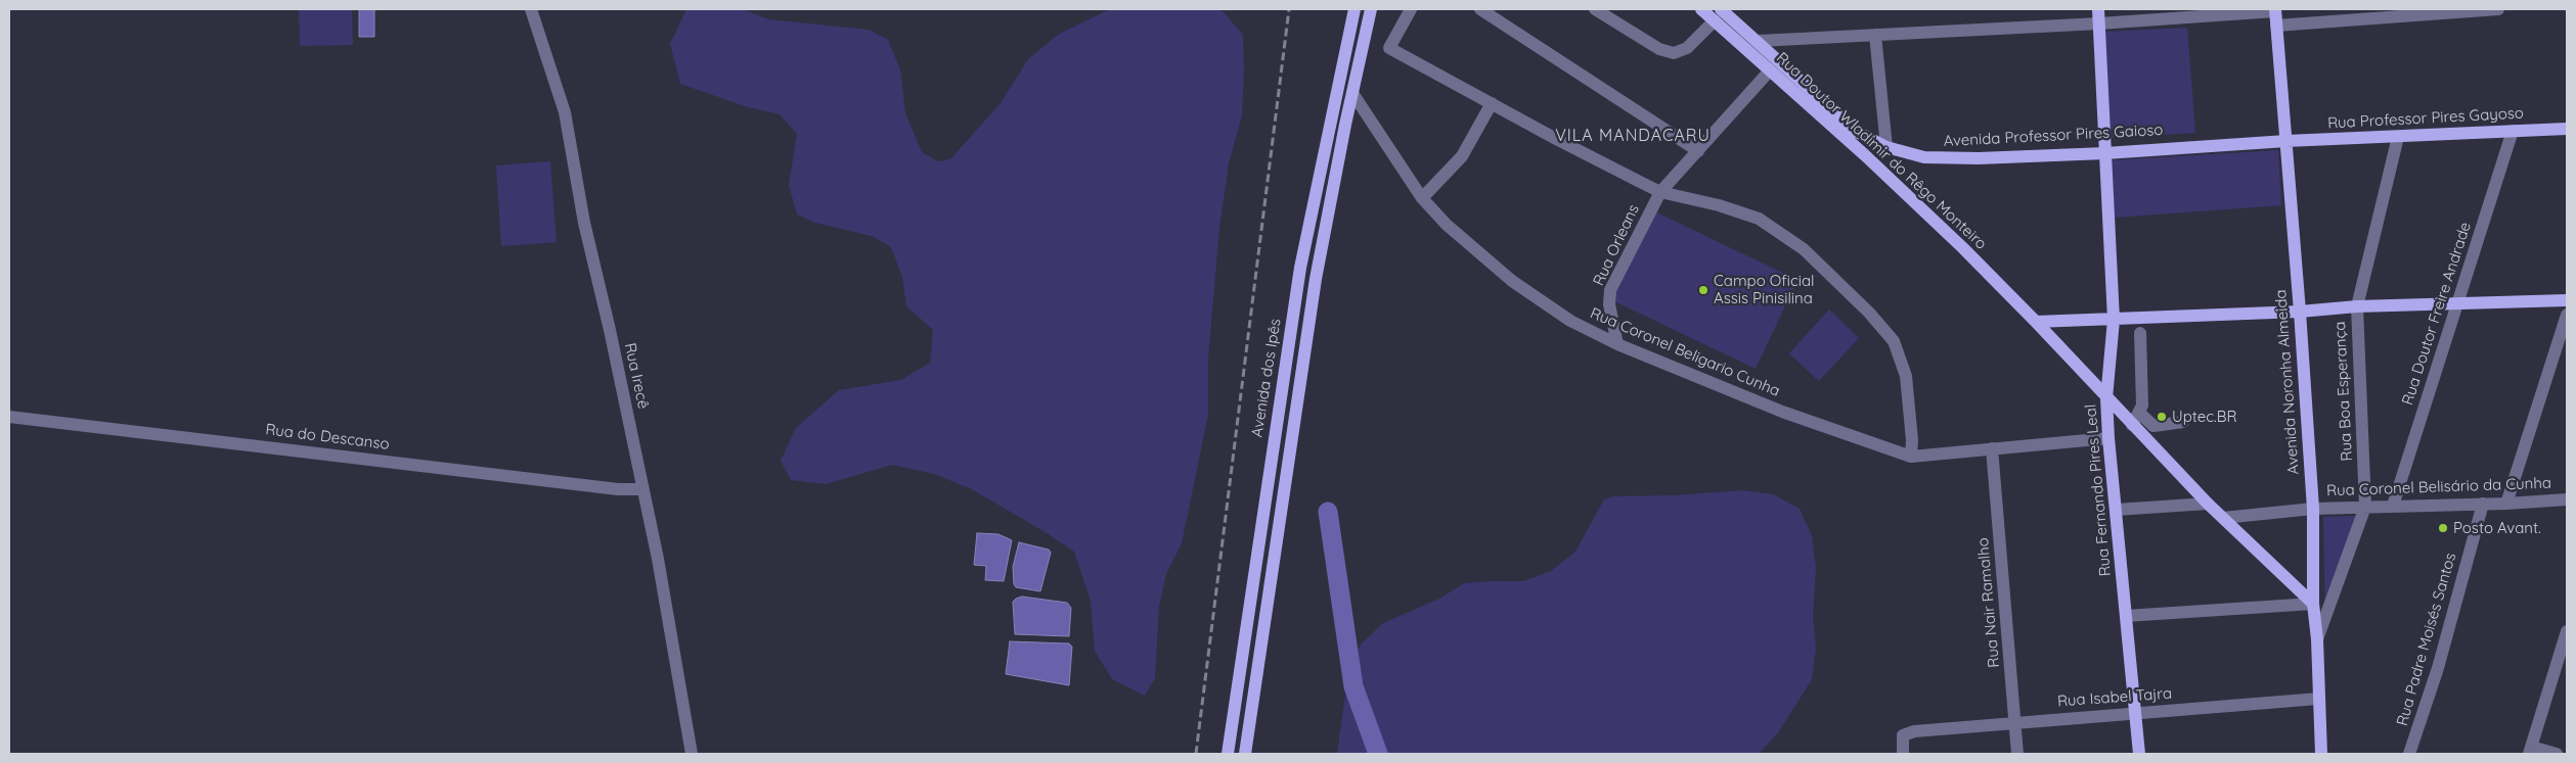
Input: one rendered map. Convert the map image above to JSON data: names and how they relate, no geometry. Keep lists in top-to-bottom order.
{
  "streets": {
    "main road": [
      "Rua Professor Pires Gayoso",
      "Avenida Professor Pires Gaioso",
      "Rua Doutor Wladimir do Rêgo Monteiro",
      "Avenida dos Ipês",
      "Avenida Noronha Almeida",
      "Rua Fernando Pires Leal"
    ],
    "street": [
      "Rua Orleans",
      "Rua Doutor Freire Andrade",
      "Rua Coronel Beligario Cunha",
      "Rua Irecê",
      "Rua Boa Esperança",
      "Rua do Descanso",
      "Rua Coronel Belisário da Cunha",
      "Rua Nair Ramalho",
      "Rua Padre Moisés Santos",
      "Rua Isabel Tajra"
    ]
  },
  "crossings": [
    ["Rua Professor Pires Gayoso", "Avenida Professor Pires Gaioso"],
    ["Rua Professor Pires Gayoso", "Rua Doutor Freire Andrade"],
    ["Rua Professor Pires Gayoso", "Avenida Noronha Almeida"],
    ["Rua Professor Pires Gayoso", "Rua Boa Esperança"],
    ["Avenida Professor Pires Gaioso", "Rua Doutor Wladimir do Rêgo Monteiro"],
    ["Avenida Professor Pires Gaioso", "Avenida Noronha Almeida"],
    ["Avenida Professor Pires Gaioso", "Rua Fernando Pires Leal"],
    ["Rua Doutor Wladimir do Rêgo Monteiro", "Rua Orleans"],
    ["Rua Doutor Wladimir do Rêgo Monteiro", "Avenida Noronha Almeida"],
    ["Rua Doutor Wladimir do Rêgo Monteiro", "Rua Coronel Belisário da Cunha"],
    ["Rua Doutor Wladimir do Rêgo Monteiro", "Rua Fernando Pires Leal"],
    ["Rua Orleans", "Rua Coronel Beligario Cunha"],
    ["Rua Doutor Freire Andrade", "Rua Coronel Belisário da Cunha"],
    ["Rua Irecê", "Rua do Descanso"],
    ["Avenida Noronha Almeida", "Rua Boa Esperança"],
    ["Avenida Noronha Almeida", "Rua Coronel Belisário da Cunha"],
    ["Avenida Noronha Almeida", "Rua Isabel Tajra"],
    ["Rua Boa Esperança", "Rua Coronel Belisário da Cunha"],
    ["Rua Coronel Belisário da Cunha", "Rua Padre Moisés Santos"],
    ["Rua Fernando Pires Leal", "Rua Isabel Tajra"],
    ["Rua Nair Ramalho", "Rua Isabel Tajra"]
  ],
  "districts": ["VILA MANDACARU"],
  "places": ["Campo Oficial Assis Pinisilina", "Uptec.BR", "Posto Avant."]
}
